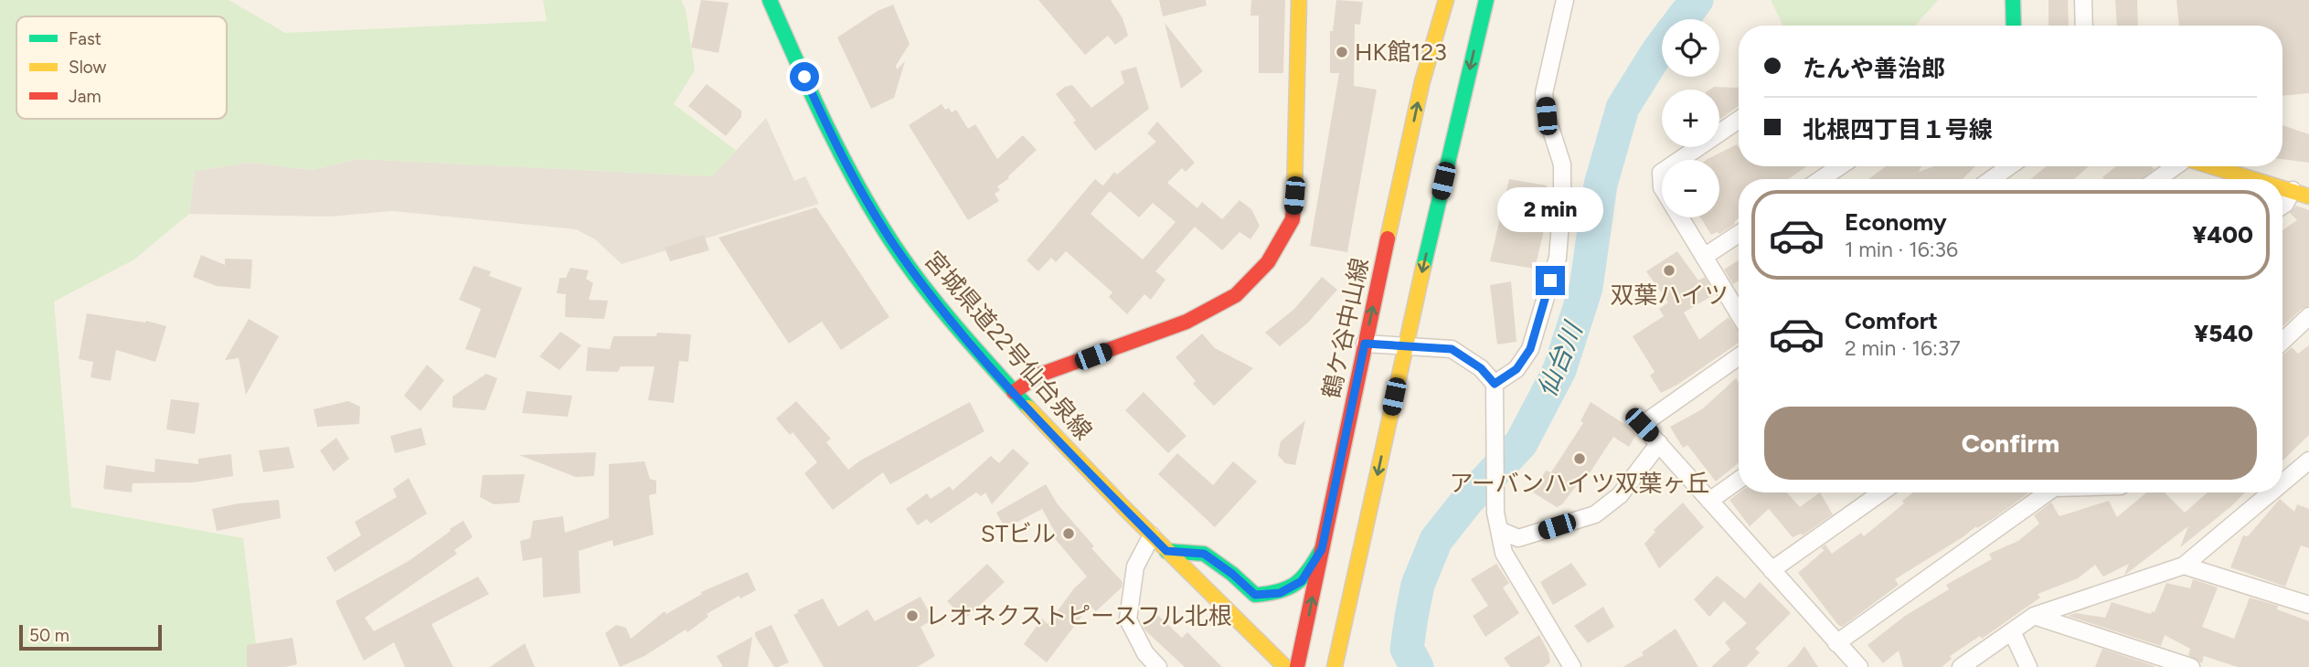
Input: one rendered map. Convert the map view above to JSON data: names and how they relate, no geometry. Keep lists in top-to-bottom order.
{
  "streets": {
    "street": ["鶴ケ谷中山線", "宮城県道22号仙台泉線"]
  },
  "water": ["仙台川"],
  "places": [
    "HK館123",
    "双葉ハイツ",
    "アーバンハイツ双葉ヶ丘",
    "STビル",
    "レオネクストピースフル北根"
  ],
  "legend": ["Fast", "Slow", "Jam"],
  "scale_bar": "50 m",
  "page": {
    "map_buttons": ["+", "−"],
    "banner": ["たんや善治郎", "北根四丁目１号線"],
    "bubble": "2 min",
    "list": [
      {
        "name": "Economy",
        "note": "1 min · 16:36",
        "value": "¥400"
      },
      {
        "name": "Comfort",
        "note": "2 min · 16:37",
        "value": "¥540"
      }
    ],
    "buttons": "Confirm",
    "scale": "50 m"
  }
}
